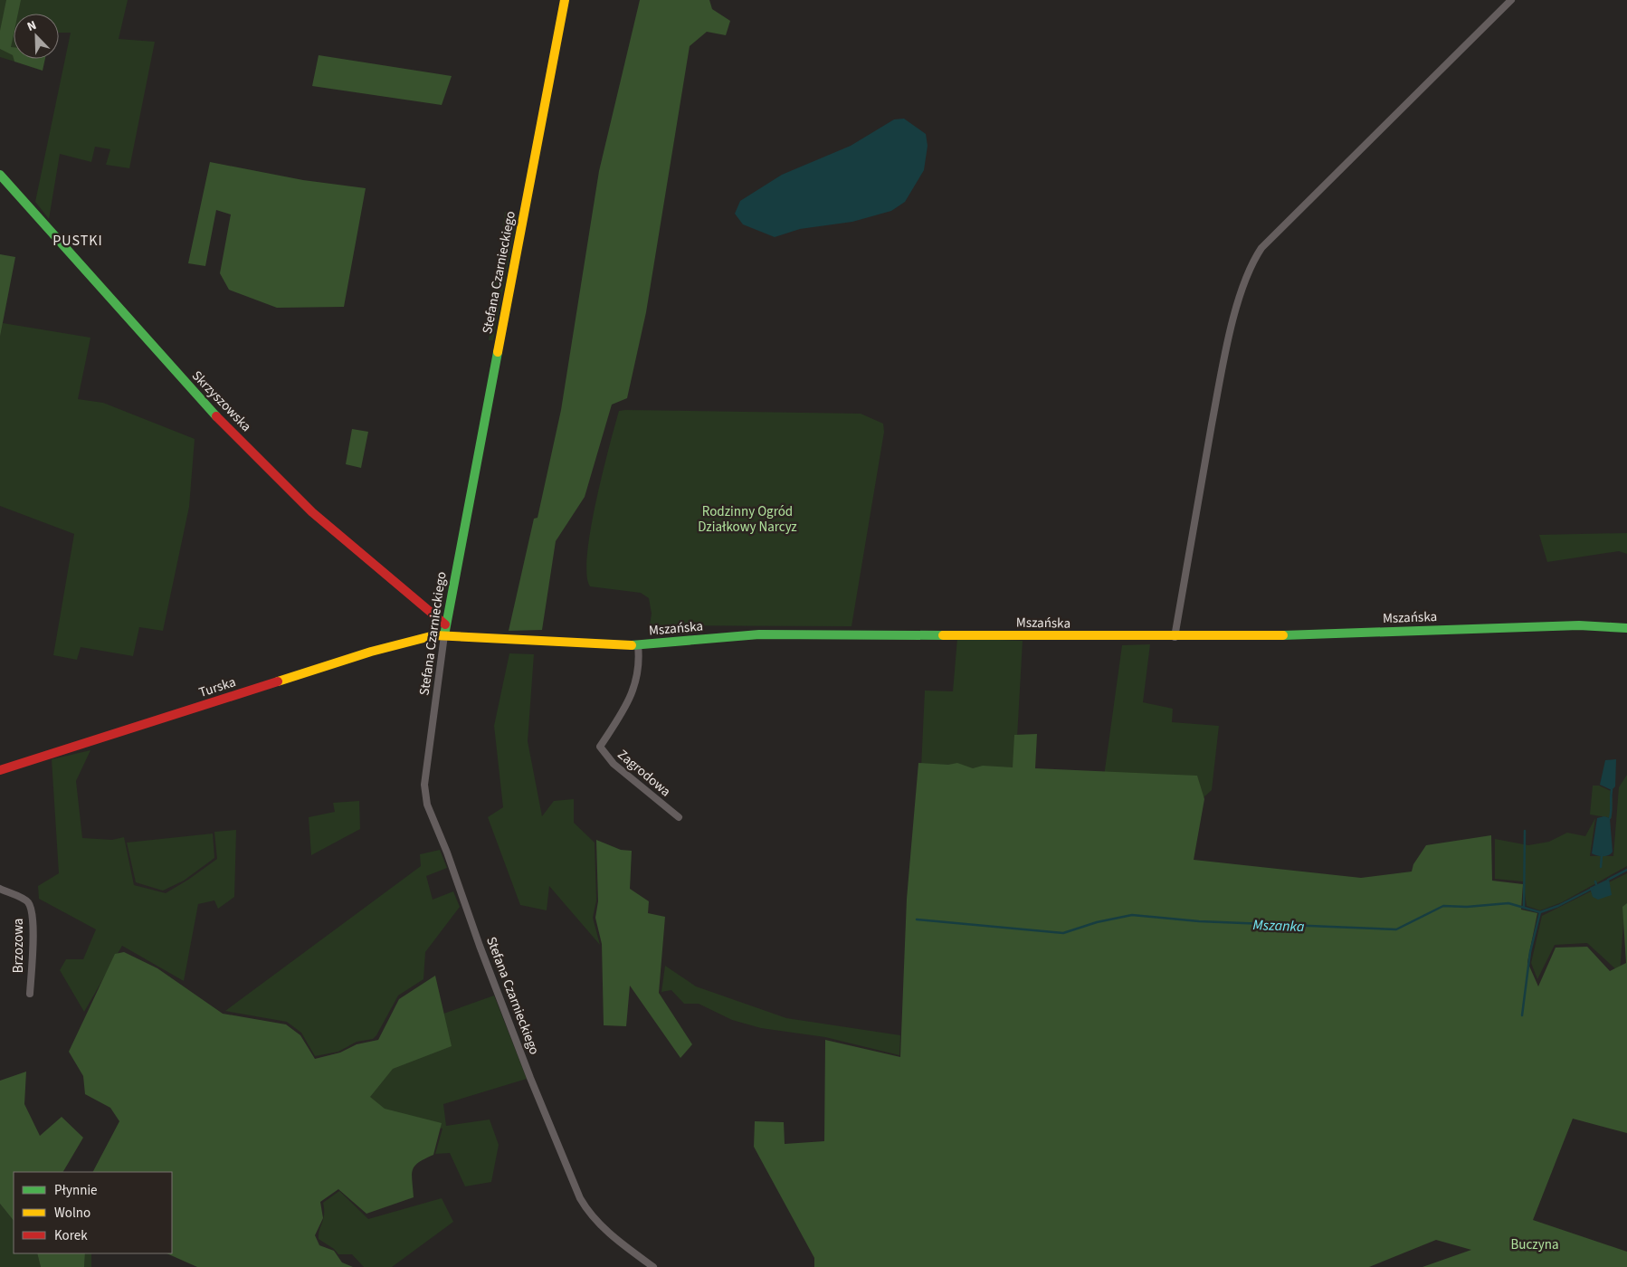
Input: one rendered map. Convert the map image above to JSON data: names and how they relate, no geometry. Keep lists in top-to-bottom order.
{
  "streets": {
    "street": [
      "Stefana Czarnieckiego",
      "Skrzyszowska",
      "Mszańska",
      "Turska",
      "Zagrodowa",
      "Brzozowa"
    ]
  },
  "crossings": [
    ["Stefana Czarnieckiego", "Skrzyszowska"],
    ["Stefana Czarnieckiego", "Turska"],
    ["Mszańska", "Turska"],
    ["Mszańska", "Zagrodowa"]
  ],
  "districts": ["PUSTKI"],
  "water": ["Mszanka"],
  "parks": ["Rodzinny Ogród Działkowy Narcyz", "Buczyna"],
  "legend": ["Płynnie", "Wolno", "Korek"],
  "north": "top left"
}
